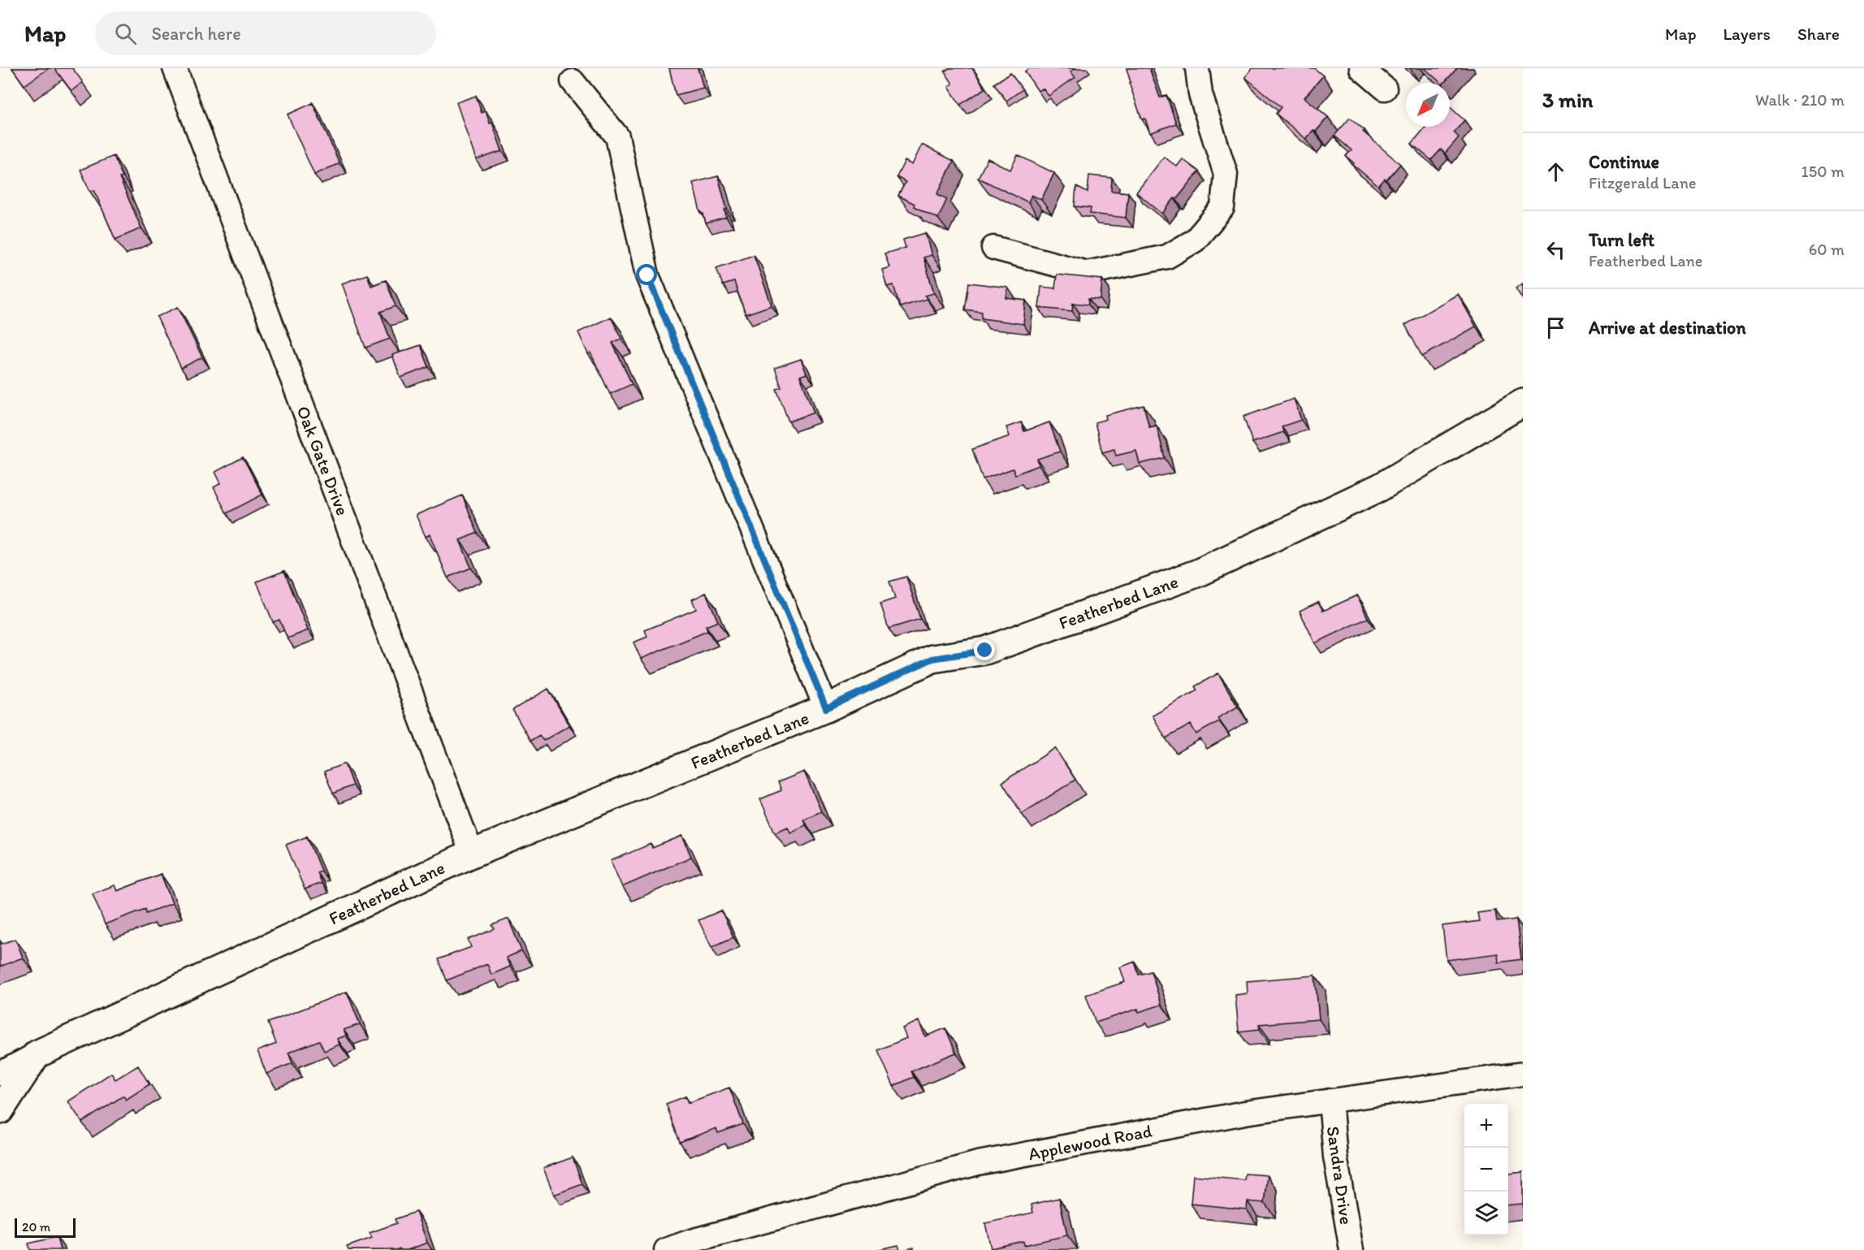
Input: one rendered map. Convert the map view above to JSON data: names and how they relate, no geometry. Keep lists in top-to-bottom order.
{
  "streets": {
    "street": [
      "Oak Gate Drive",
      "Featherbed Lane",
      "Applewood Road",
      "Sandra Drive"
    ]
  },
  "crossings": [
    ["Oak Gate Drive", "Featherbed Lane"],
    ["Applewood Road", "Sandra Drive"]
  ],
  "scale_bar": "20 m",
  "north": "bottom left",
  "page": {
    "header": "Map",
    "search": "Search here",
    "nav": ["Map", "Layers", "Share"],
    "heading": ["3 min", "Walk · 210 m"],
    "list": [
      ["Continue", "Fitzgerald Lane", "150 m"],
      ["Turn left", "Featherbed Lane", "60 m"],
      "Arrive at destination"
    ],
    "map_buttons": ["+", "−"],
    "scale": "20 m"
  }
}
